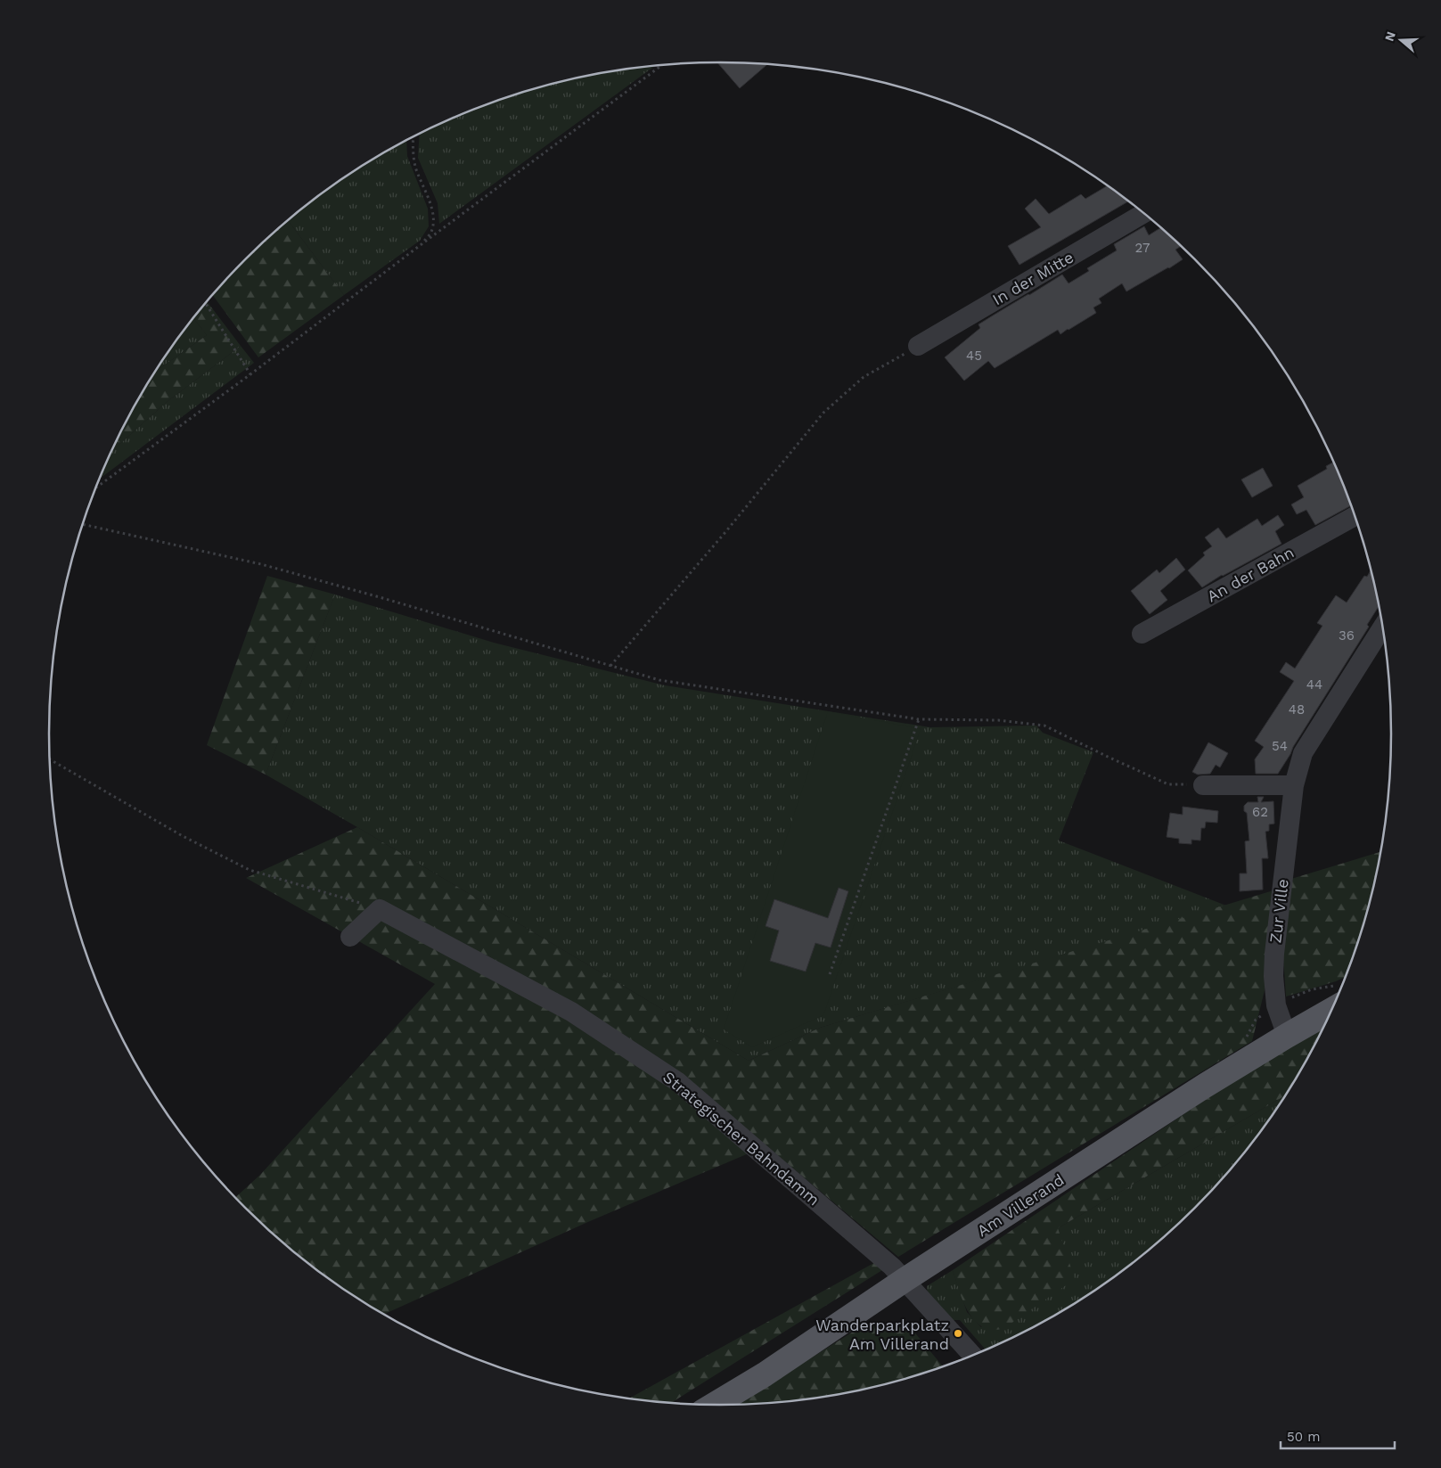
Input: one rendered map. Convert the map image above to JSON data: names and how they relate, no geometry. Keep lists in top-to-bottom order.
{
  "streets": {
    "main road": ["Am Villerand"],
    "street": [
      "In der Mitte",
      "An der Bahn",
      "Zur Ville",
      "Strategischer Bahndamm"
    ]
  },
  "crossings": [
    ["Zur Ville", "Am Villerand"],
    ["Strategischer Bahndamm", "Am Villerand"]
  ],
  "places": ["Wanderparkplatz Am Villerand"],
  "house_numbers": [
    "27",
    "45",
    "36",
    "44",
    "48",
    "54",
    "62"
  ],
  "scale_bar": "50 m",
  "north": "left"
}
